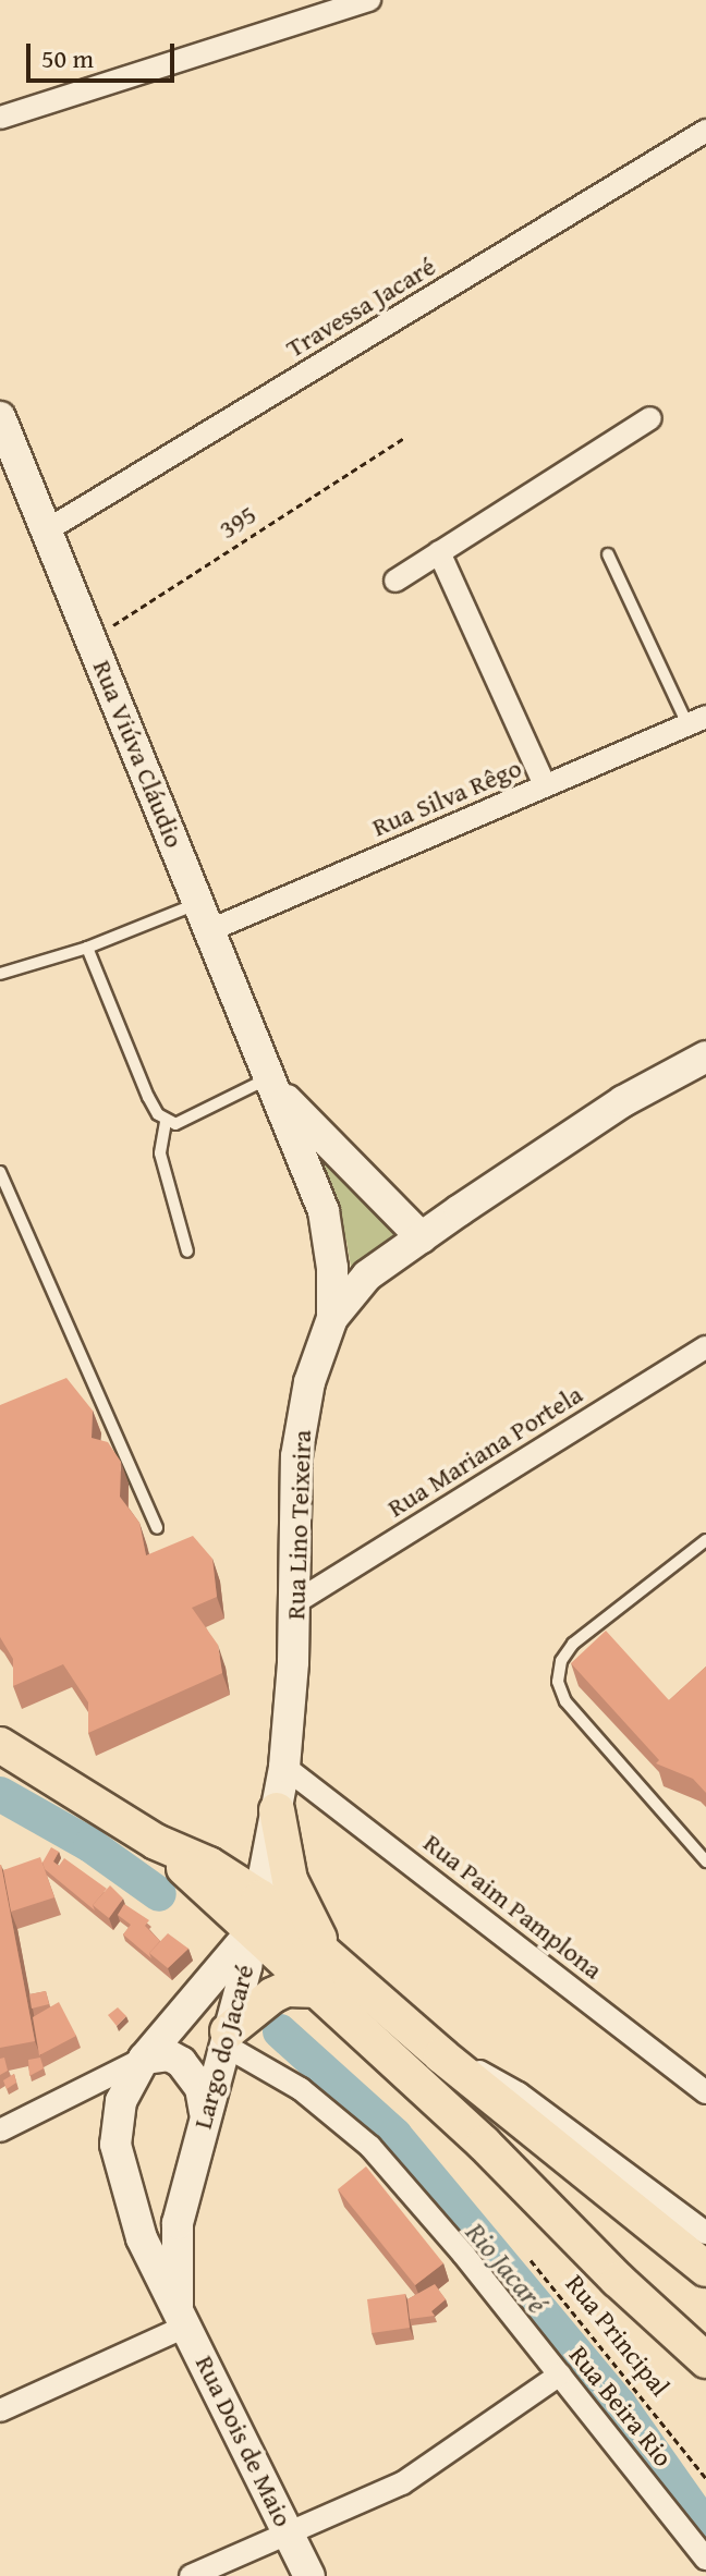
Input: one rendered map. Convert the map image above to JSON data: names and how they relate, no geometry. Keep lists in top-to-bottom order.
{
  "streets": {
    "street": [
      "Travessa Jacaré",
      "Rua Viúva Cláudio",
      "Rua Silva Rêgo",
      "Rua Mariana Portela",
      "Rua Lino Teixeira",
      "Rua Paim Pamplona",
      "Largo do Jacaré",
      "Rua Beira Rio",
      "Rua Dois de Maio"
    ],
    "path": ["395", "Rua Principal"]
  },
  "crossings": [
    ["Travessa Jacaré", "Rua Viúva Cláudio"],
    ["395", "Rua Viúva Cláudio"],
    ["Rua Viúva Cláudio", "Rua Silva Rêgo"],
    ["Rua Viúva Cláudio", "Rua Lino Teixeira"],
    ["Rua Mariana Portela", "Rua Lino Teixeira"],
    ["Rua Lino Teixeira", "Rua Paim Pamplona"],
    ["Rua Lino Teixeira", "Largo do Jacaré"],
    ["Largo do Jacaré", "Rua Beira Rio"],
    ["Largo do Jacaré", "Rua Dois de Maio"]
  ],
  "water": ["Rio Jacaré"],
  "scale_bar": "50 m"
}
